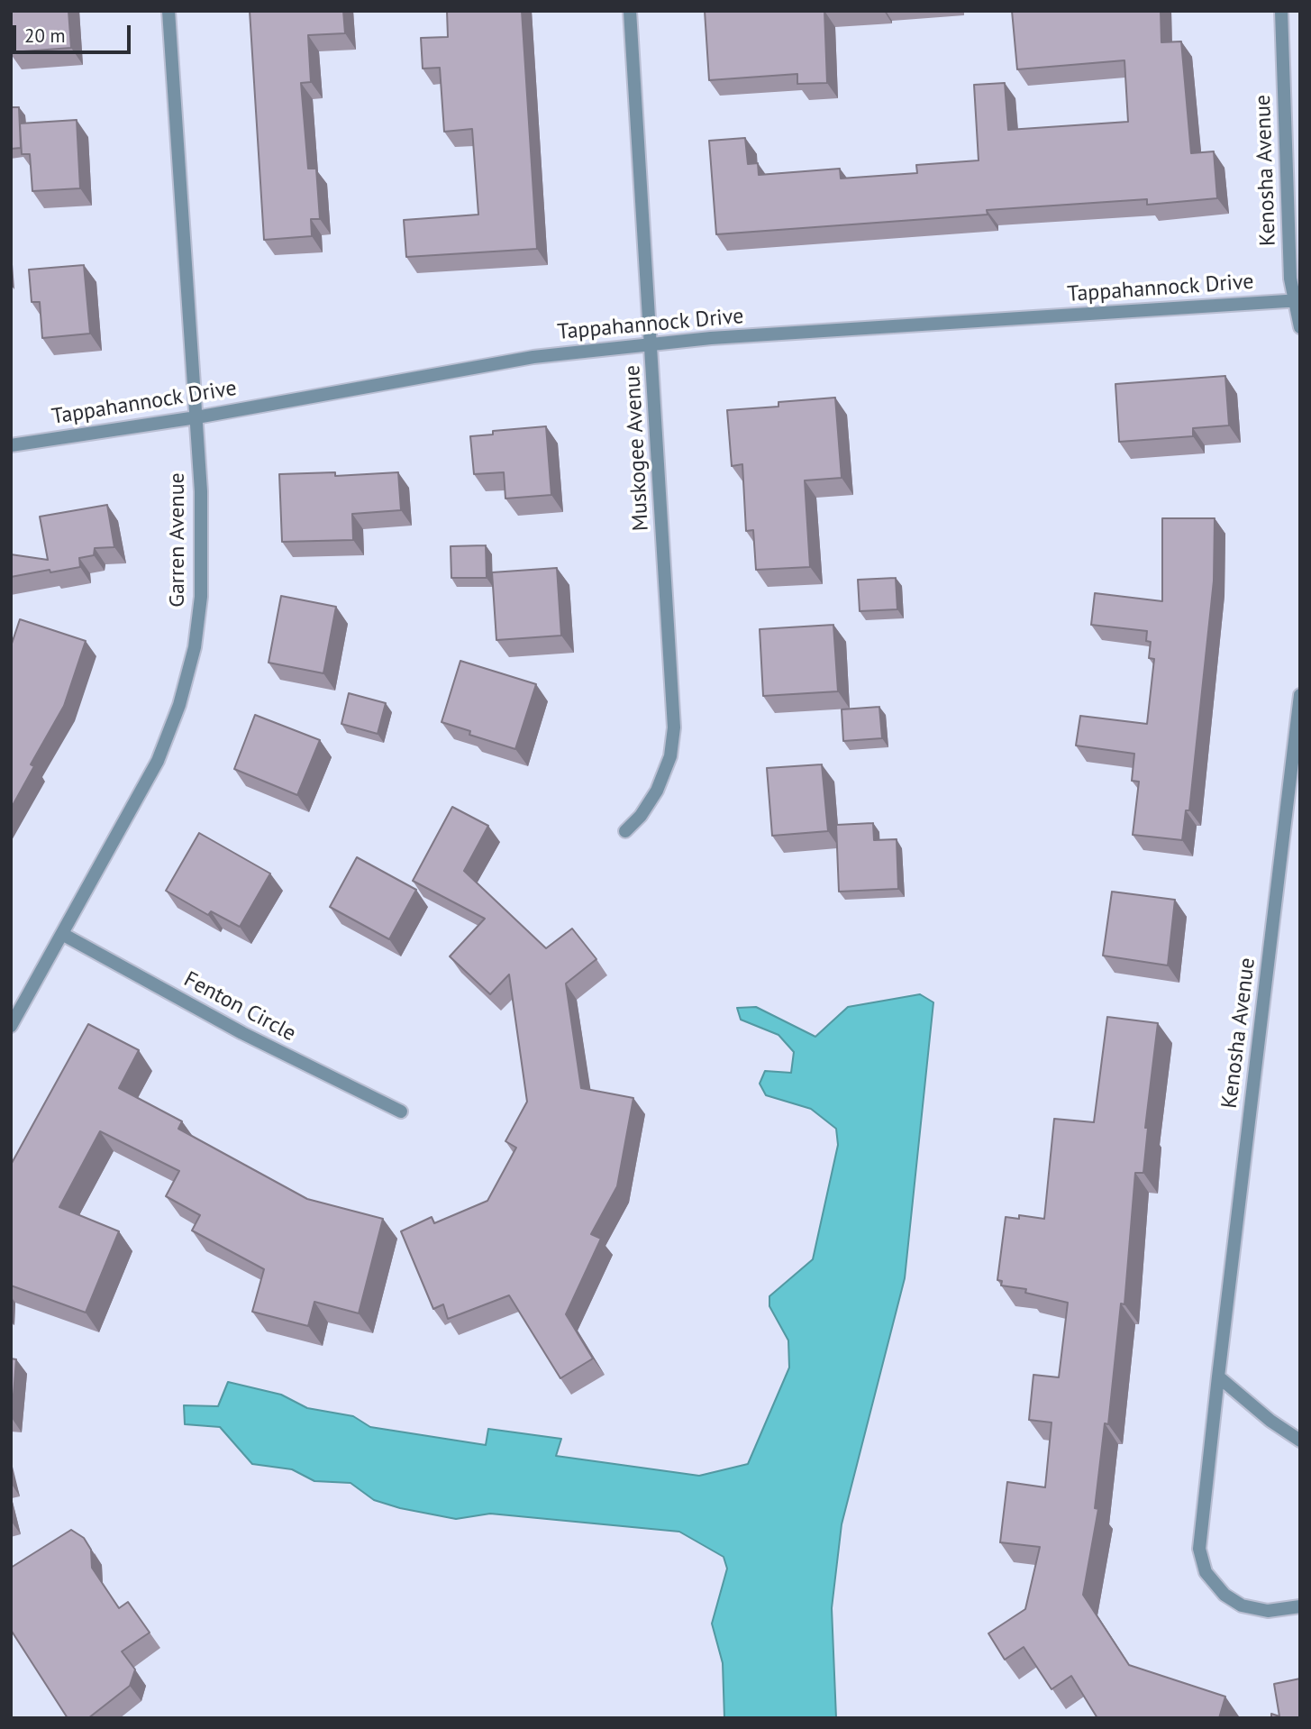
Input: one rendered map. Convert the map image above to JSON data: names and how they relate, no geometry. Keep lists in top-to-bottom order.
{
  "streets": {
    "street": [
      "Kenosha Avenue",
      "Tappahannock Drive",
      "Muskogee Avenue",
      "Garren Avenue",
      "Fenton Circle"
    ]
  },
  "crossings": [
    ["Kenosha Avenue", "Tappahannock Drive"],
    ["Tappahannock Drive", "Muskogee Avenue"],
    ["Tappahannock Drive", "Garren Avenue"],
    ["Garren Avenue", "Fenton Circle"]
  ],
  "scale_bar": "20 m"
}
